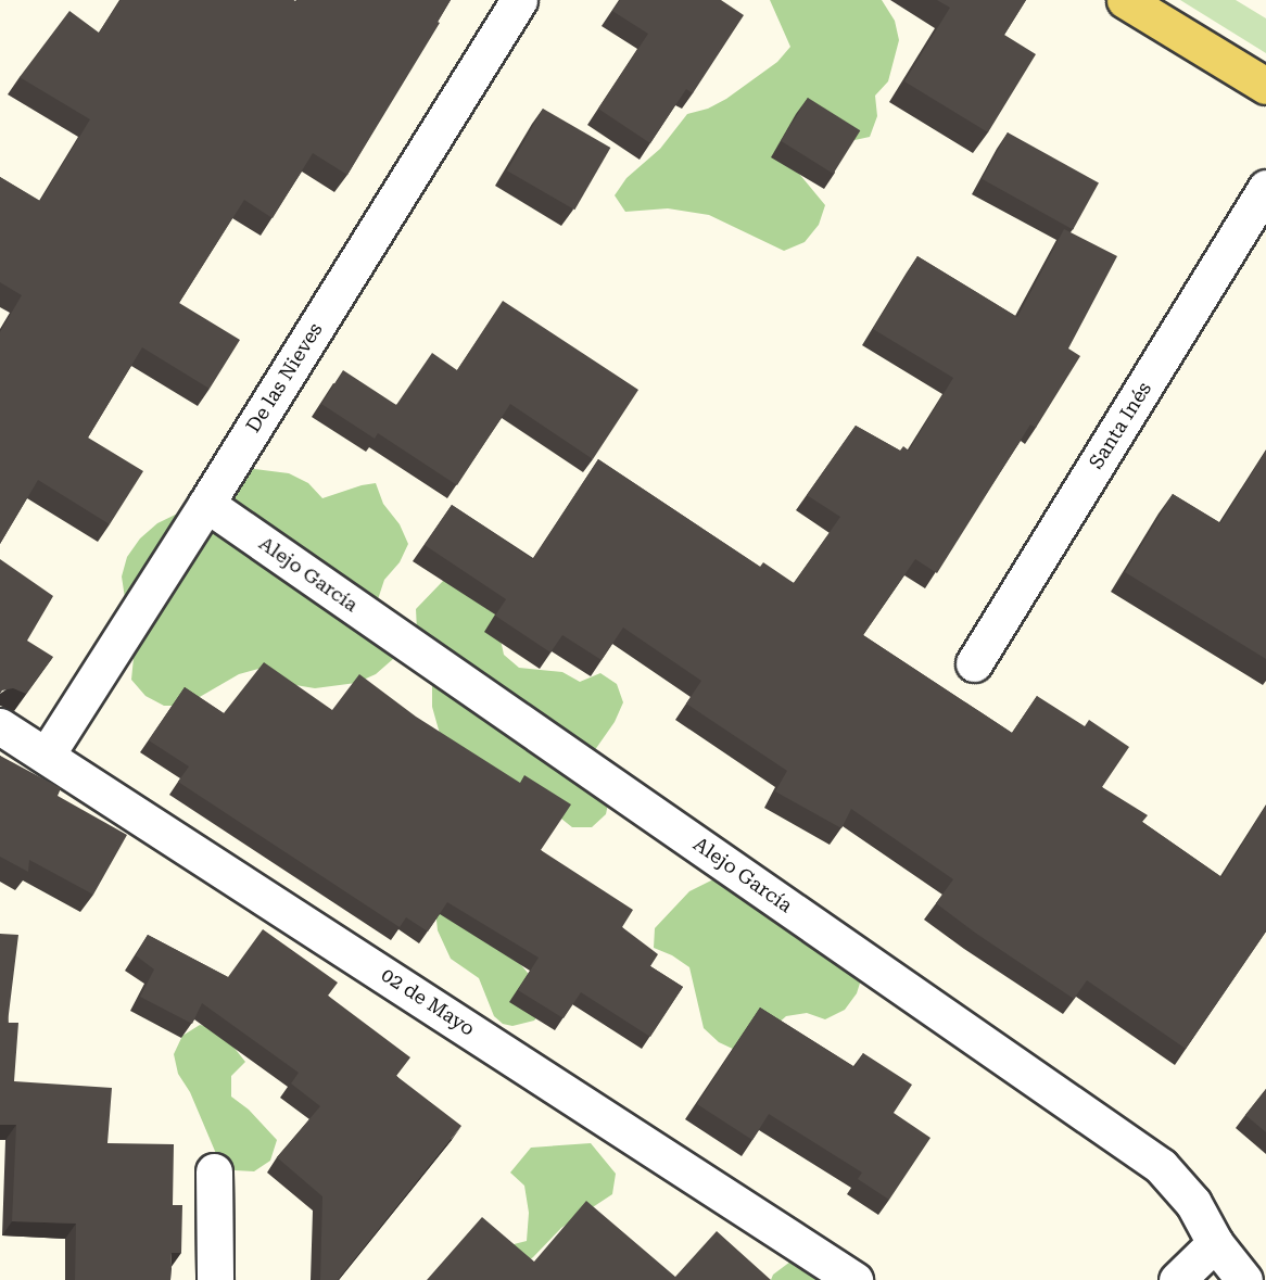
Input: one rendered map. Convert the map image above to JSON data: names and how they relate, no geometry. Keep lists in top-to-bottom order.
{
  "streets": {
    "street": [
      "De las Nieves",
      "Santa Inés",
      "Alejo García",
      "02 de Mayo"
    ]
  },
  "crossings": [
    ["De las Nieves", "Alejo García"],
    ["De las Nieves", "02 de Mayo"]
  ]
}
